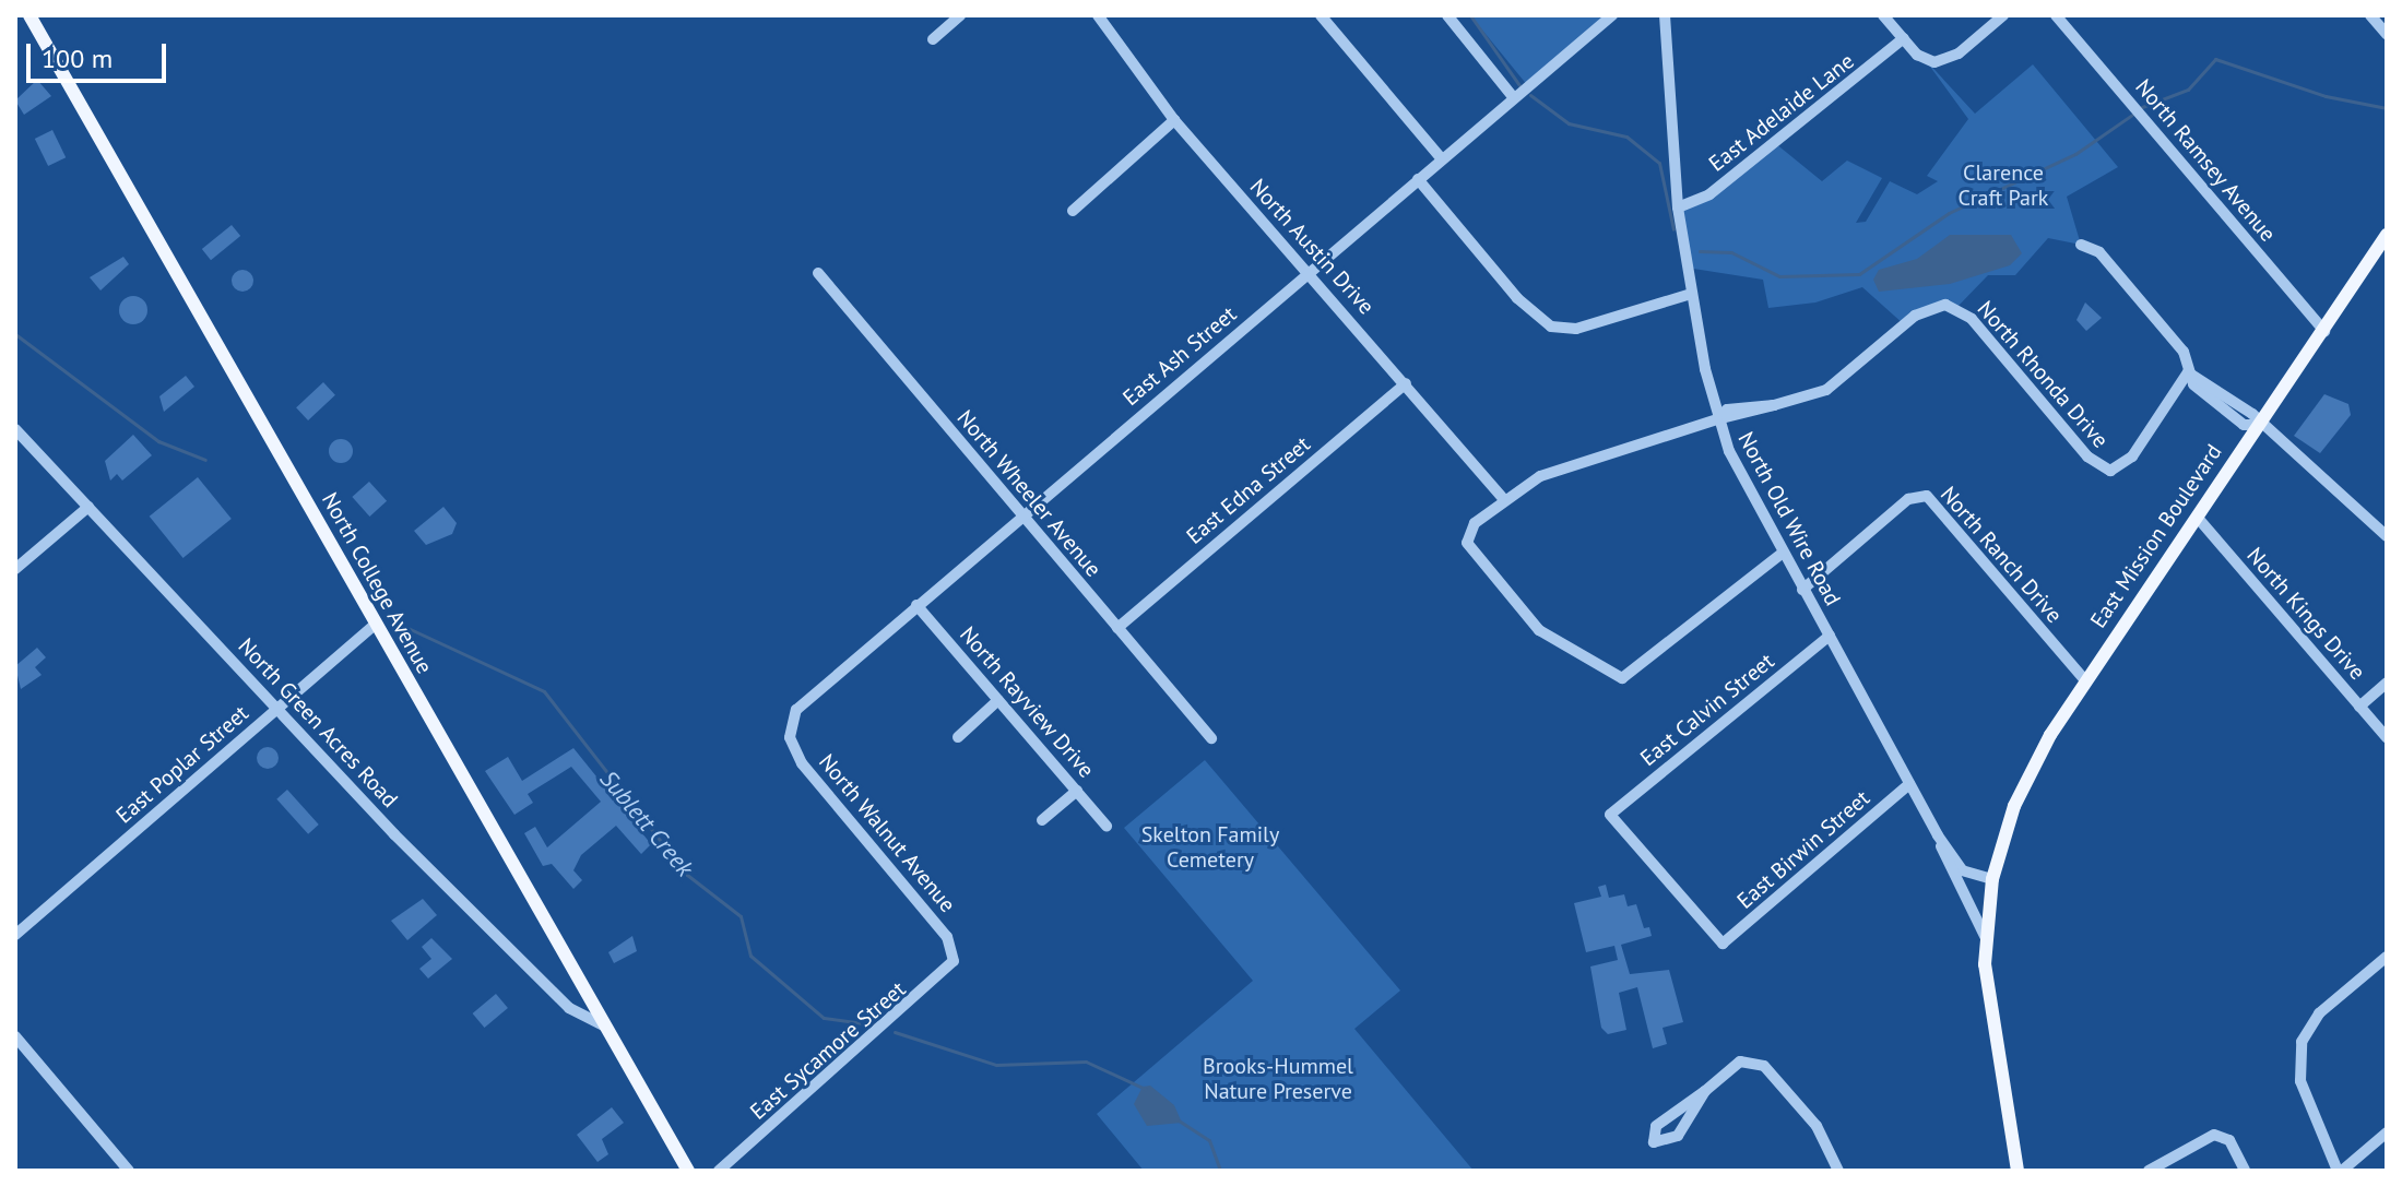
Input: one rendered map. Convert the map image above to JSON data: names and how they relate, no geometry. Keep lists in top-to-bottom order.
{
  "streets": {
    "main road": ["East Mission Boulevard", "North College Avenue"],
    "street": [
      "East Adelaide Lane",
      "North Ramsey Avenue",
      "North Austin Drive",
      "East Ash Street",
      "North Rhonda Drive",
      "East Edna Street",
      "North Wheeler Avenue",
      "North Old Wire Road",
      "North Ranch Drive",
      "North Kings Drive",
      "North Rayview Drive",
      "East Calvin Street",
      "North Green Acres Road",
      "East Poplar Street",
      "North Walnut Avenue",
      "East Birwin Street",
      "East Sycamore Street"
    ]
  },
  "crossings": [
    ["East Adelaide Lane", "North Old Wire Road"],
    ["North Ramsey Avenue", "East Mission Boulevard"],
    ["North Austin Drive", "East Ash Street"],
    ["North Austin Drive", "East Edna Street"],
    ["East Ash Street", "North Wheeler Avenue"],
    ["East Ash Street", "North Rayview Drive"],
    ["East Ash Street", "North Walnut Avenue"],
    ["North Rhonda Drive", "North Old Wire Road"],
    ["East Edna Street", "North Wheeler Avenue"],
    ["North Old Wire Road", "East Mission Boulevard"],
    ["North Old Wire Road", "North Ranch Drive"],
    ["North Old Wire Road", "East Calvin Street"],
    ["North Old Wire Road", "East Birwin Street"],
    ["East Mission Boulevard", "North Ranch Drive"],
    ["East Mission Boulevard", "North Kings Drive"],
    ["North College Avenue", "North Green Acres Road"],
    ["North College Avenue", "East Poplar Street"],
    ["East Calvin Street", "East Birwin Street"],
    ["North Green Acres Road", "East Poplar Street"],
    ["North Walnut Avenue", "East Sycamore Street"]
  ],
  "water": ["Sublett Creek"],
  "parks": ["Clarence Craft Park", "Skelton Family Cemetery", "Brooks-Hummel Nature Preserve"],
  "scale_bar": "100 m"
}
